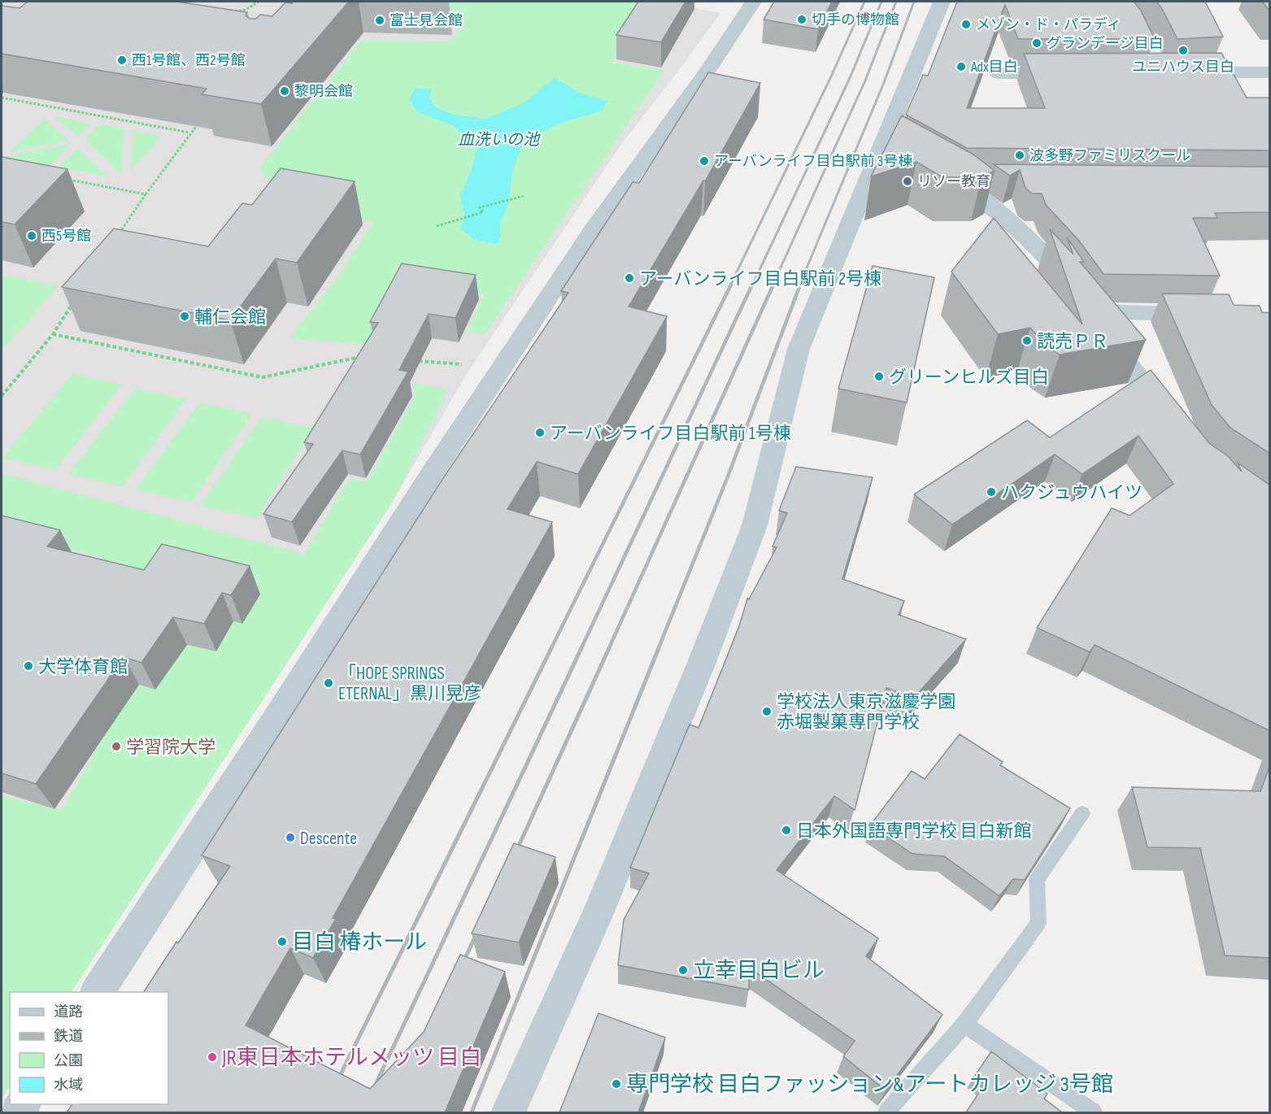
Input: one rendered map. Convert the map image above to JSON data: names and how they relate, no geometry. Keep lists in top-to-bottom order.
{
  "water": ["血洗いの池"],
  "places": [
    "切手の博物館",
    "富士見会館",
    "メゾン・ド・パラディ",
    "グランデージ目白",
    "ユニハウス目白",
    "西1号館、西2号館",
    "Adx目白",
    "黎明会館",
    "波多野ファミリスクール",
    "アーバンライフ目白駅前 3号棟",
    "リソー教育",
    "西5号館",
    "アーバンライフ目白駅前 2号棟",
    "輔仁会館",
    "読売ＰＲ",
    "グリーンヒルズ目白",
    "アーバンライフ目白駅前 1号棟",
    "ハクジュウハイツ",
    "大学体育館",
    "「HOPE SPRINGS ETERNAL」黒川晃彦",
    "学校法人東京滋慶学園 赤堀製菓専門学校",
    "学習院大学",
    "日本外国語専門学校 目白新館",
    "Descente",
    "目白 椿ホール",
    "立幸目白ビル",
    "JR東日本ホテルメッツ 目白",
    "専門学校 目白ファッション&アートカレッジ 3号館"
  ],
  "legend": [
    "道路",
    "鉄道",
    "公園",
    "水域"
  ]
}
